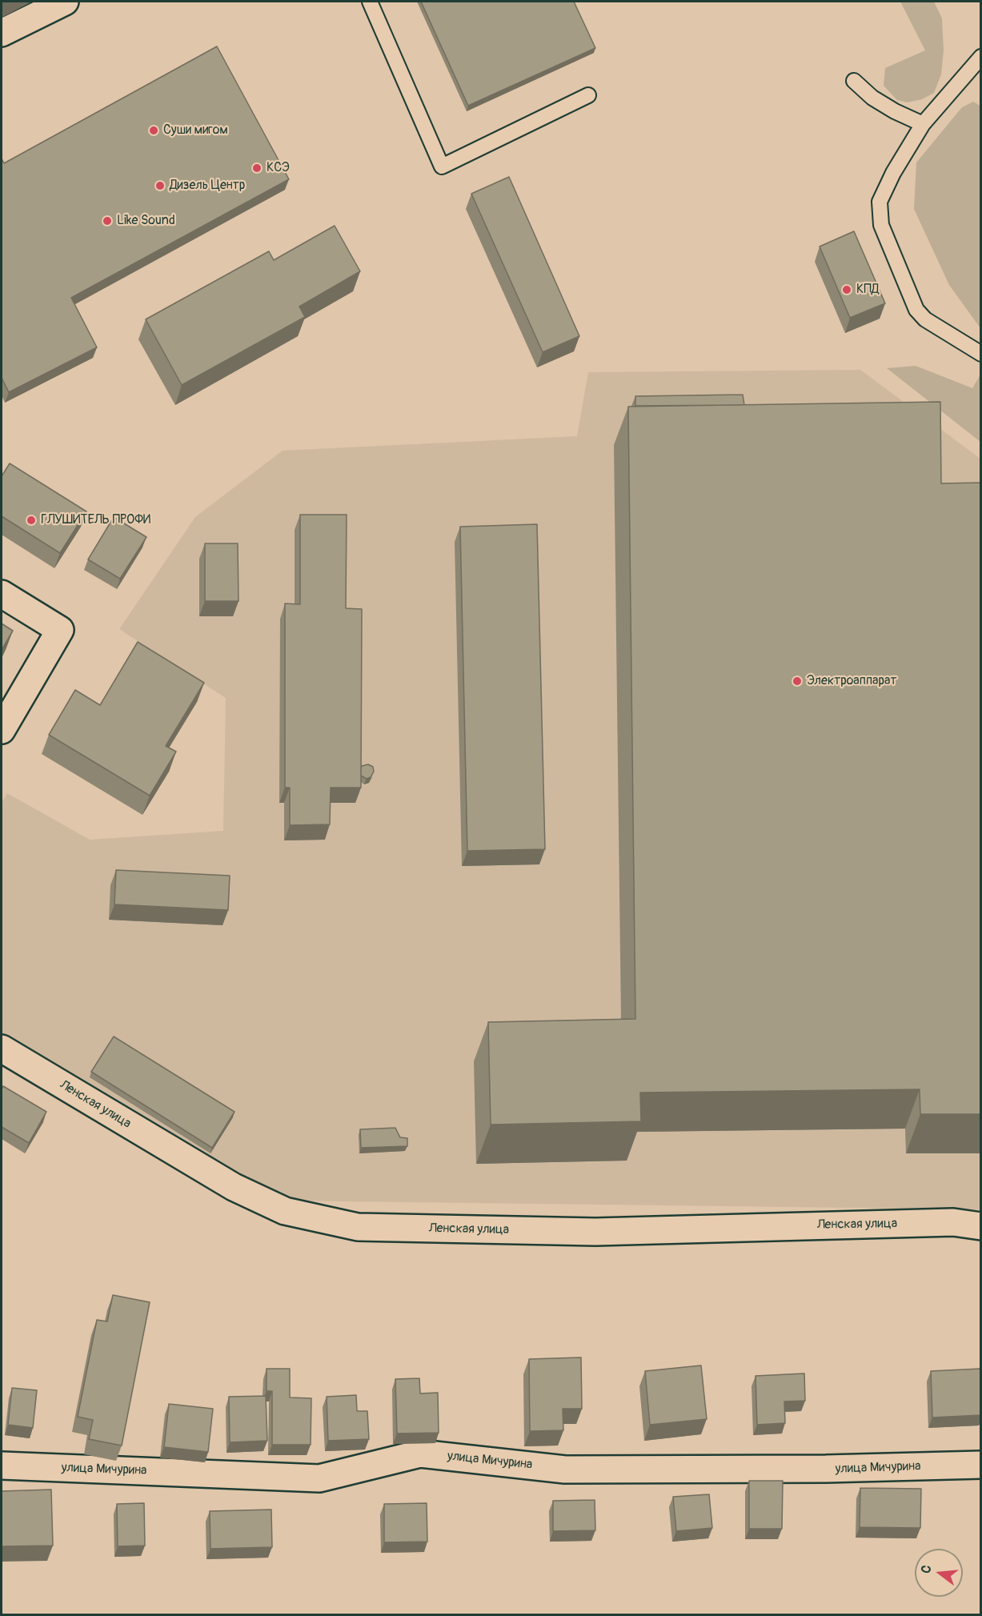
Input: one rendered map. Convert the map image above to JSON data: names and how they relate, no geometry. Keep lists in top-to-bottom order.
{
  "streets": {
    "street": ["Ленская улица", "улица Мичурина"]
  },
  "places": [
    "Суши мигом",
    "КСЭ",
    "Дизель Центр",
    "Like Sound",
    "КПД",
    "ГЛУШИТЕЛЬ ПРОФИ",
    "Электроаппарат"
  ],
  "north": "left"
}
